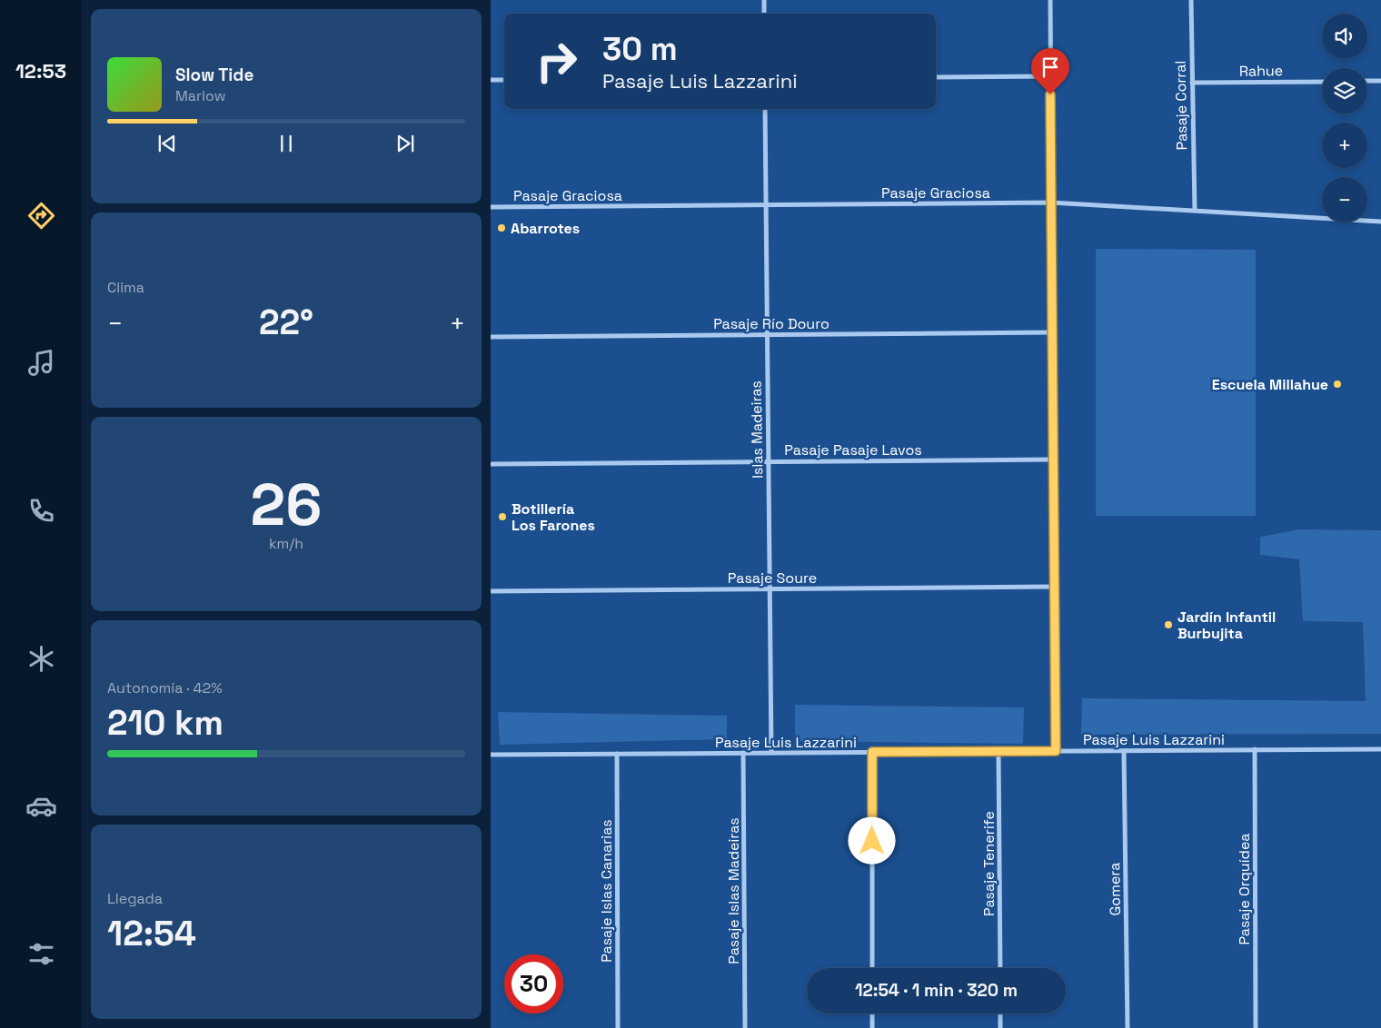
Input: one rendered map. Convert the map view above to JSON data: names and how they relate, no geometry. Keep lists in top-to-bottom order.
{
  "streets": {
    "street": [
      "Rahue",
      "Pasaje Corral",
      "Pasaje Graciosa",
      "Pasaje Río Douro",
      "Islas Madeiras",
      "Pasaje Pasaje Lavos",
      "Pasaje Soure",
      "Pasaje Luis Lazzarini",
      "Pasaje Tenerife",
      "Gomera",
      "Pasaje Orquídea",
      "Pasaje Islas Canarias",
      "Pasaje Islas Madeiras"
    ]
  },
  "crossings": [
    ["Rahue", "Pasaje Corral"],
    ["Pasaje Corral", "Pasaje Graciosa"],
    ["Pasaje Graciosa", "Islas Madeiras"],
    ["Pasaje Río Douro", "Islas Madeiras"],
    ["Islas Madeiras", "Pasaje Pasaje Lavos"],
    ["Islas Madeiras", "Pasaje Soure"],
    ["Islas Madeiras", "Pasaje Luis Lazzarini"],
    ["Pasaje Luis Lazzarini", "Pasaje Tenerife"],
    ["Pasaje Luis Lazzarini", "Gomera"],
    ["Pasaje Luis Lazzarini", "Pasaje Orquídea"],
    ["Pasaje Luis Lazzarini", "Pasaje Islas Canarias"],
    ["Pasaje Luis Lazzarini", "Pasaje Islas Madeiras"]
  ],
  "places": [
    "Abarrotes",
    "Escuela Millahue",
    "Botillería Los Farones",
    "Jardín Infantil Burbujita"
  ],
  "page": {
    "tabs": "12:53",
    "map_buttons": ["+", "−"],
    "turn": ["30 m", "Pasaje Luis Lazzarini"],
    "song": ["Slow Tide", "Marlow"],
    "tile": [
      "Clima",
      ["26", "km/h"],
      ["Autonomía · 42%", "210 km"],
      ["Llegada", "12:54"]
    ],
    "heat": ["−", "22°", "+"],
    "limit": "30",
    "trip": "12:54 · 1 min · 320 m"
  }
}
